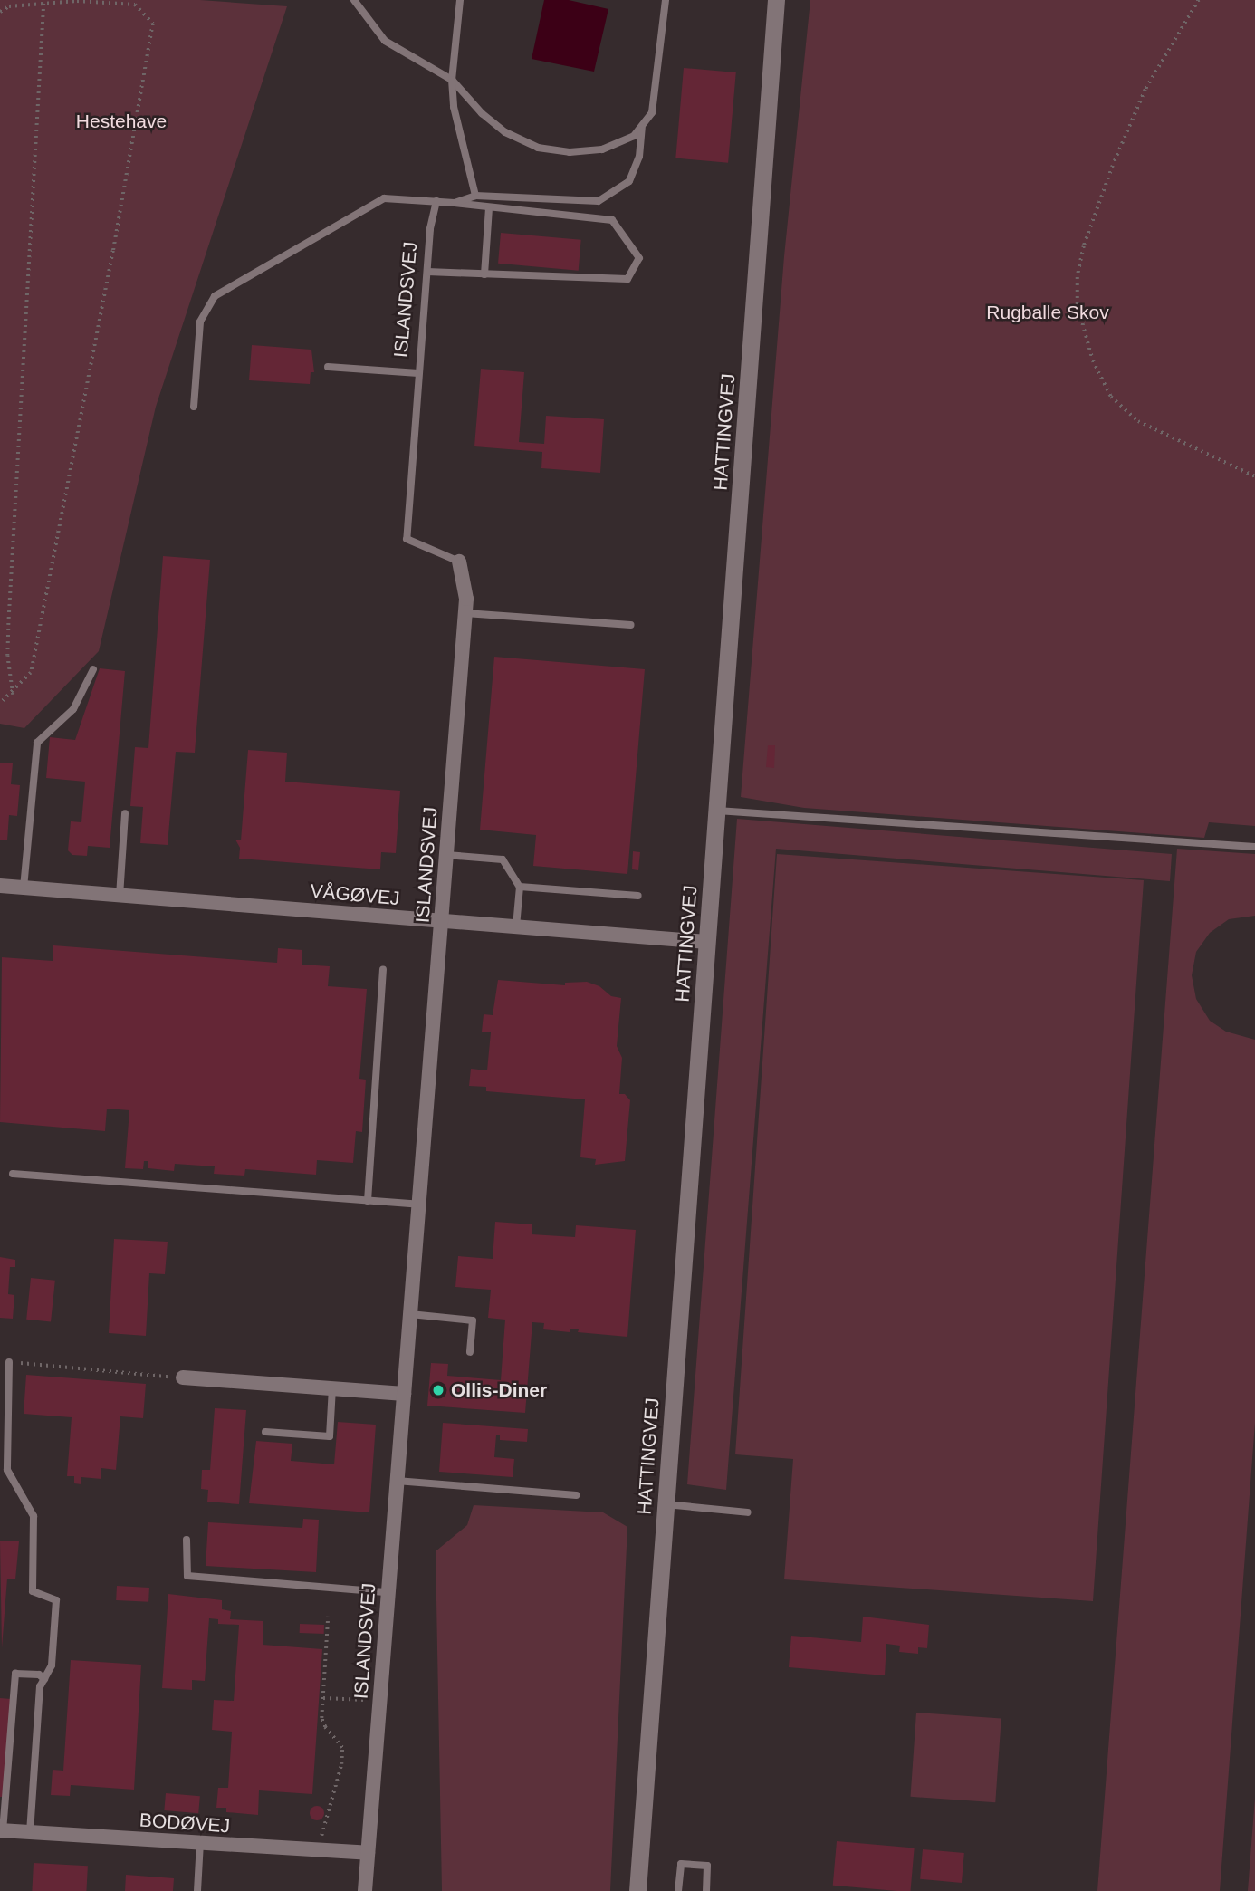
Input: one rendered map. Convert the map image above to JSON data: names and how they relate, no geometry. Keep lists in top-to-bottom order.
{
  "streets": {
    "street": [
      "ISLANDSVEJ",
      "HATTINGVEJ",
      "VÅGØVEJ",
      "BODØVEJ"
    ]
  },
  "crossings": [
    ["ISLANDSVEJ", "VÅGØVEJ"],
    ["ISLANDSVEJ", "BODØVEJ"],
    ["HATTINGVEJ", "VÅGØVEJ"]
  ],
  "parks": ["Hestehave", "Rugballe Skov"],
  "places": ["Ollis-Diner"]
}
